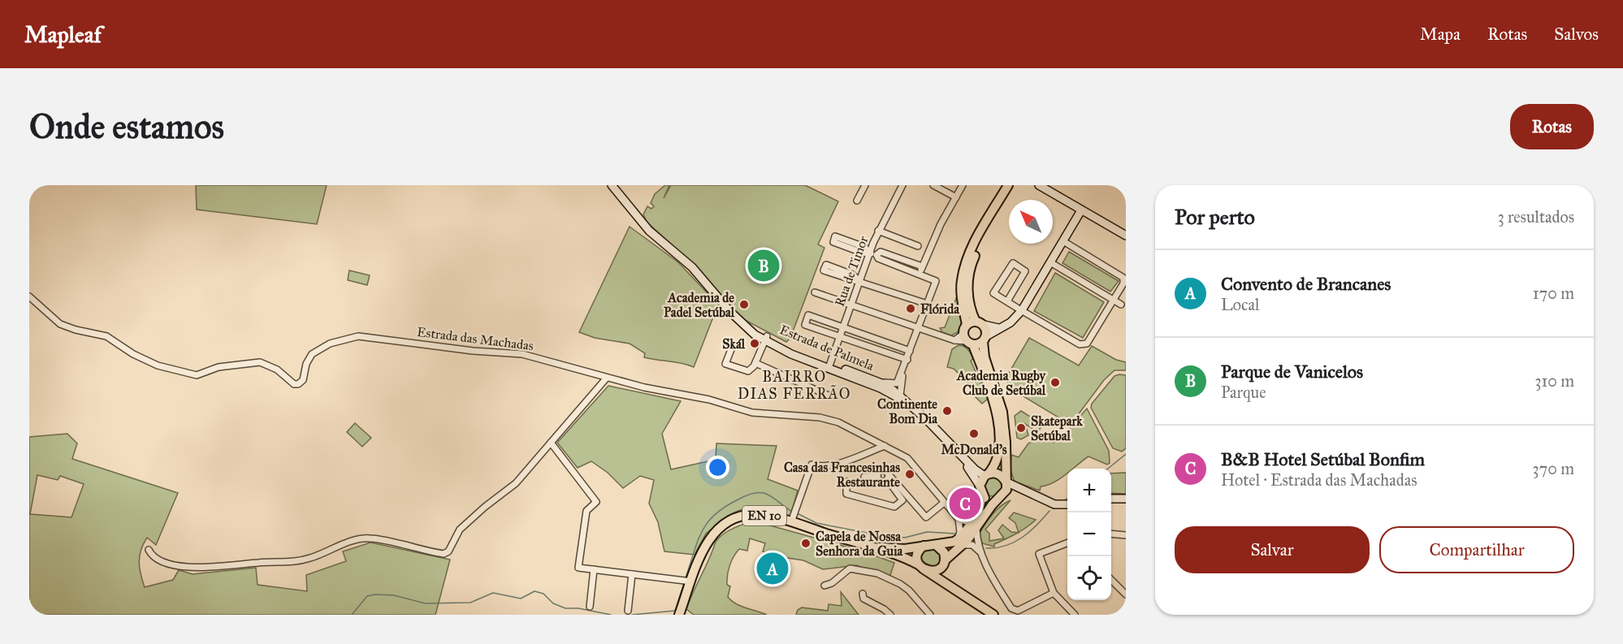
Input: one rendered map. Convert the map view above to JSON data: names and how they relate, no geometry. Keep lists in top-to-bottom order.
{
  "streets": {
    "main road": ["EN 10"],
    "street": ["Rua de Timor", "Estrada das Machadas", "Estrada de Palmela"]
  },
  "crossings": [
    ["Rua de Timor", "Estrada de Palmela"]
  ],
  "districts": ["BAIRRO DIAS FERRÃO"],
  "places": [
    "Academia de Padel Setúbal",
    "Flórida",
    "Skál",
    "Academia Rugby Club de Setúbal",
    "Continente Bom Dia",
    "Skatepark Setúbal",
    "McDonald's",
    "Casa das Francesinhas Restaurante",
    "Capela de Nossa Senhora da Guia"
  ],
  "north": "top left",
  "page": {
    "header": "Mapleaf",
    "nav": ["Mapa", "Rotas", "Salvos"],
    "buttons": [
      "Rotas",
      ["Salvar", "Compartilhar"]
    ],
    "title": "Onde estamos",
    "heading": ["Por perto", "3 resultados"],
    "pins": ["B", "C", "A"],
    "list": [
      {
        "mark": "A",
        "name": "Convento de Brancanes",
        "note": "Local",
        "value": "170 m"
      },
      {
        "mark": "B",
        "name": "Parque de Vanicelos",
        "note": "Parque",
        "value": "310 m"
      },
      {
        "mark": "C",
        "name": "B&B Hotel Setúbal Bonfim",
        "note": "Hotel · Estrada das Machadas",
        "value": "370 m"
      }
    ],
    "map_buttons": ["+", "−"]
  }
}
